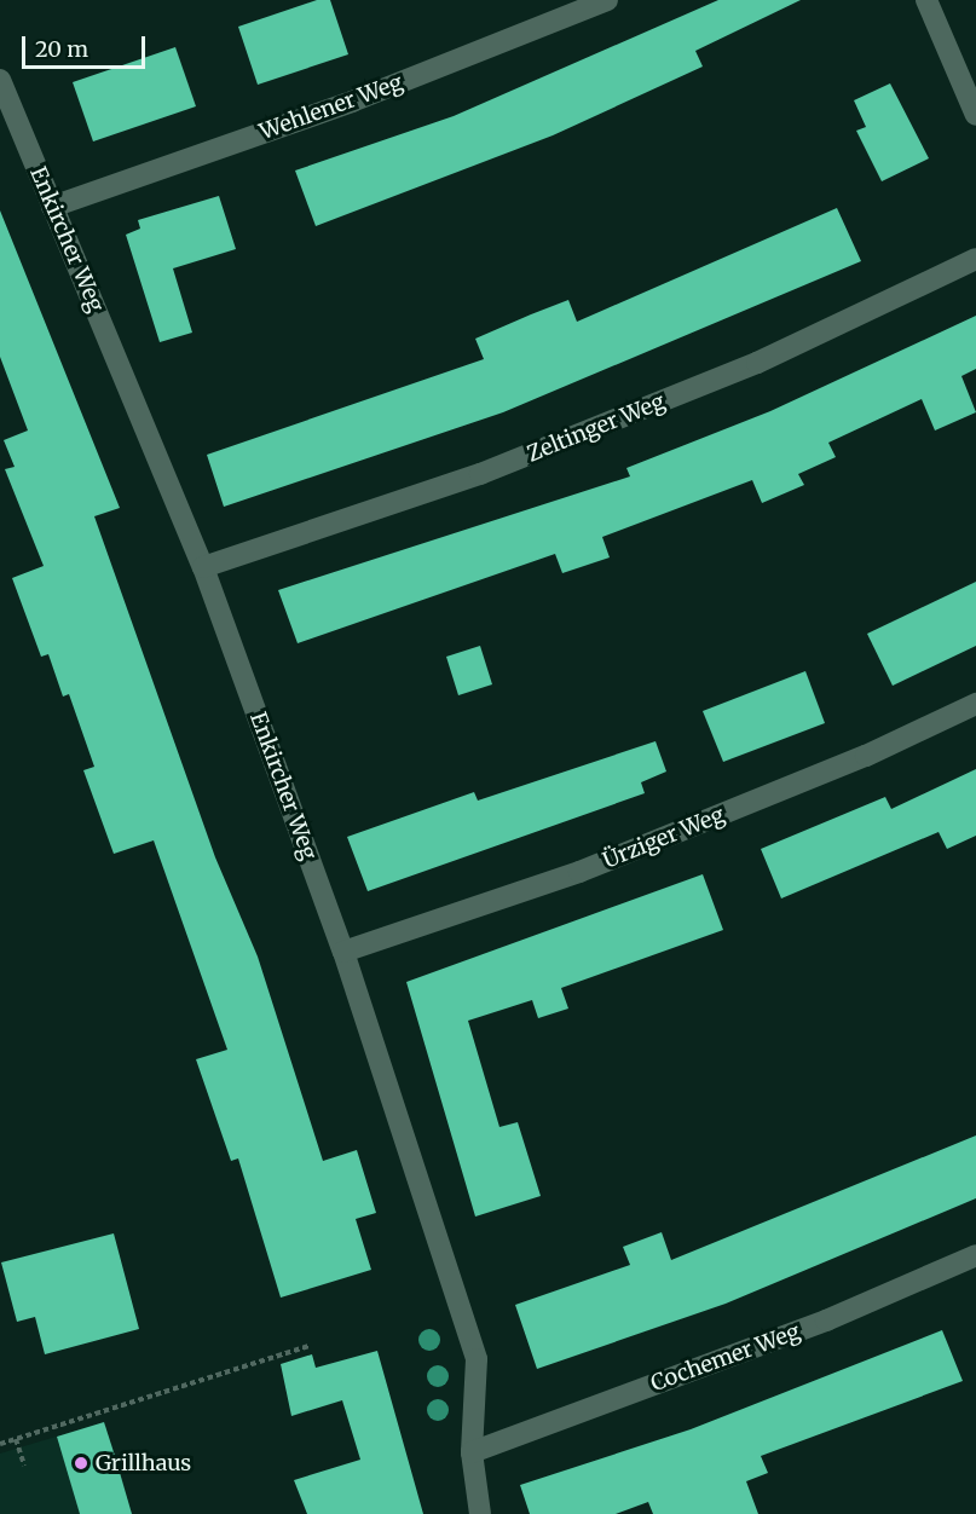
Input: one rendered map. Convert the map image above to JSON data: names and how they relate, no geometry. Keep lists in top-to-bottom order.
{
  "streets": {
    "street": [
      "Wehlener Weg",
      "Enkircher Weg",
      "Zeltinger Weg",
      "Ürziger Weg",
      "Cochemer Weg"
    ]
  },
  "crossings": [
    ["Wehlener Weg", "Enkircher Weg"],
    ["Enkircher Weg", "Zeltinger Weg"],
    ["Enkircher Weg", "Ürziger Weg"],
    ["Enkircher Weg", "Cochemer Weg"]
  ],
  "places": ["Grillhaus"],
  "scale_bar": "20 m"
}
